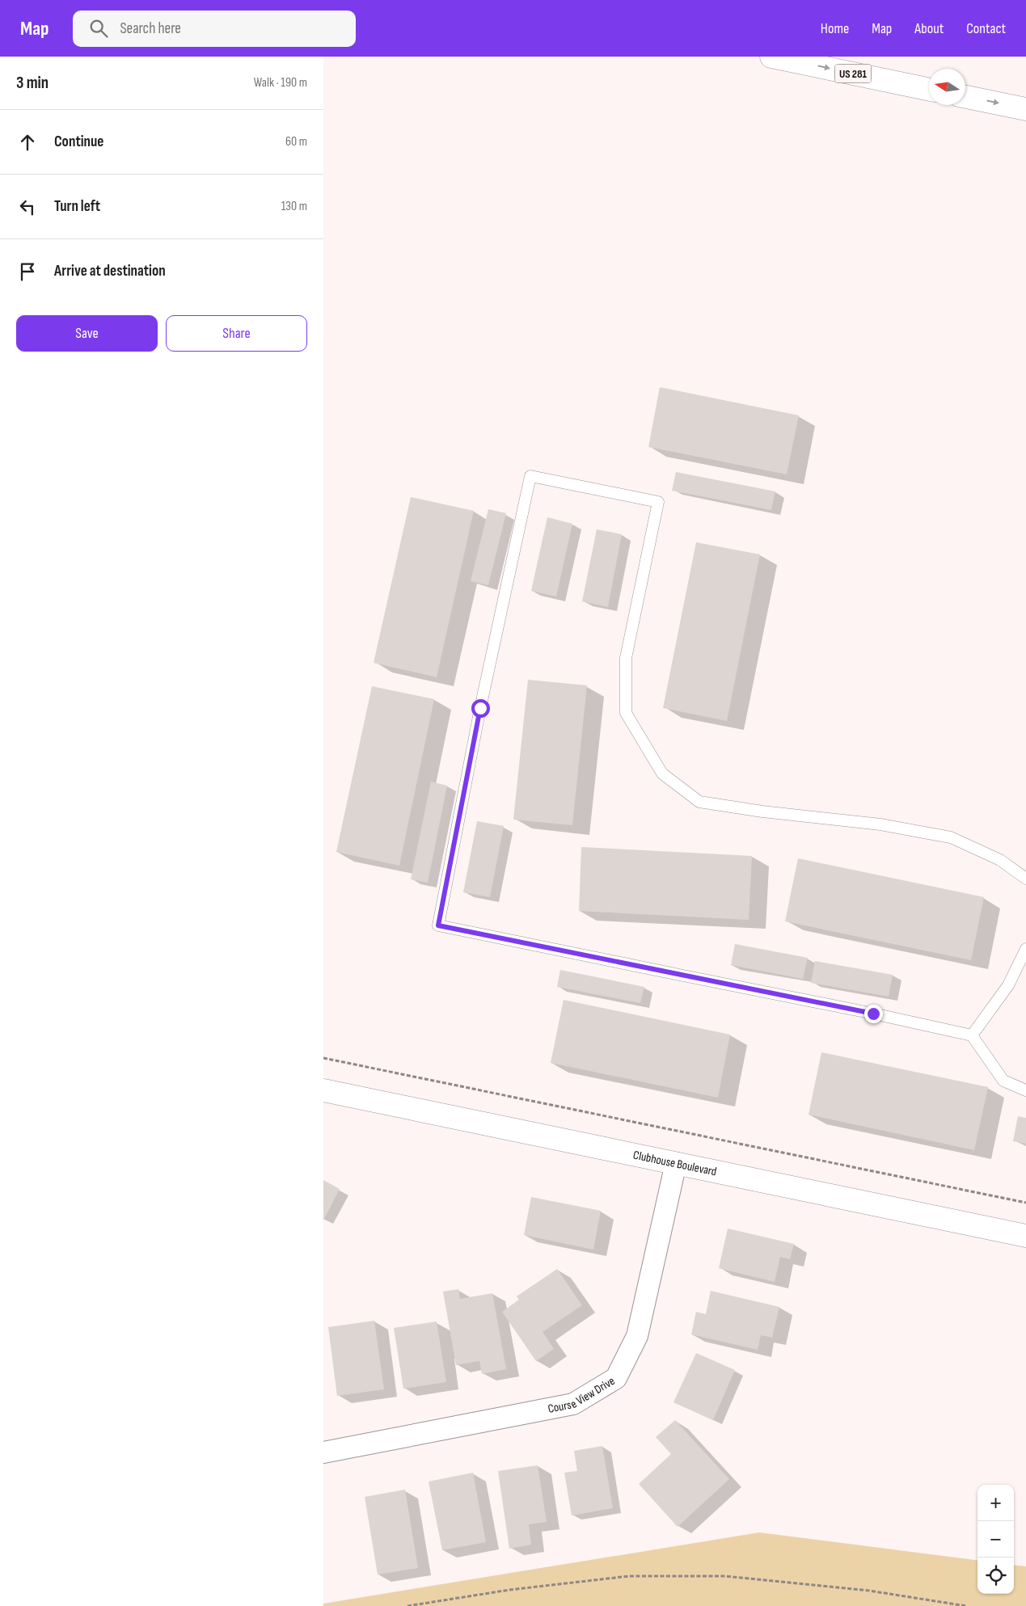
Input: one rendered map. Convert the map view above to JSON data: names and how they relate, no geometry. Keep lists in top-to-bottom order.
{
  "streets": {
    "street": ["US 281", "Clubhouse Boulevard", "Course View Drive"]
  },
  "crossings": [
    ["Clubhouse Boulevard", "Course View Drive"]
  ],
  "north": "left",
  "page": {
    "header": "Map",
    "search": "Search here",
    "nav": [
      "Home",
      "Map",
      "About",
      "Contact"
    ],
    "heading": ["3 min", "Walk · 190 m"],
    "list": [
      ["Continue", "60 m"],
      ["Turn left", "130 m"],
      "Arrive at destination"
    ],
    "buttons": ["Save", "Share"],
    "map_buttons": ["+", "−"]
  }
}
